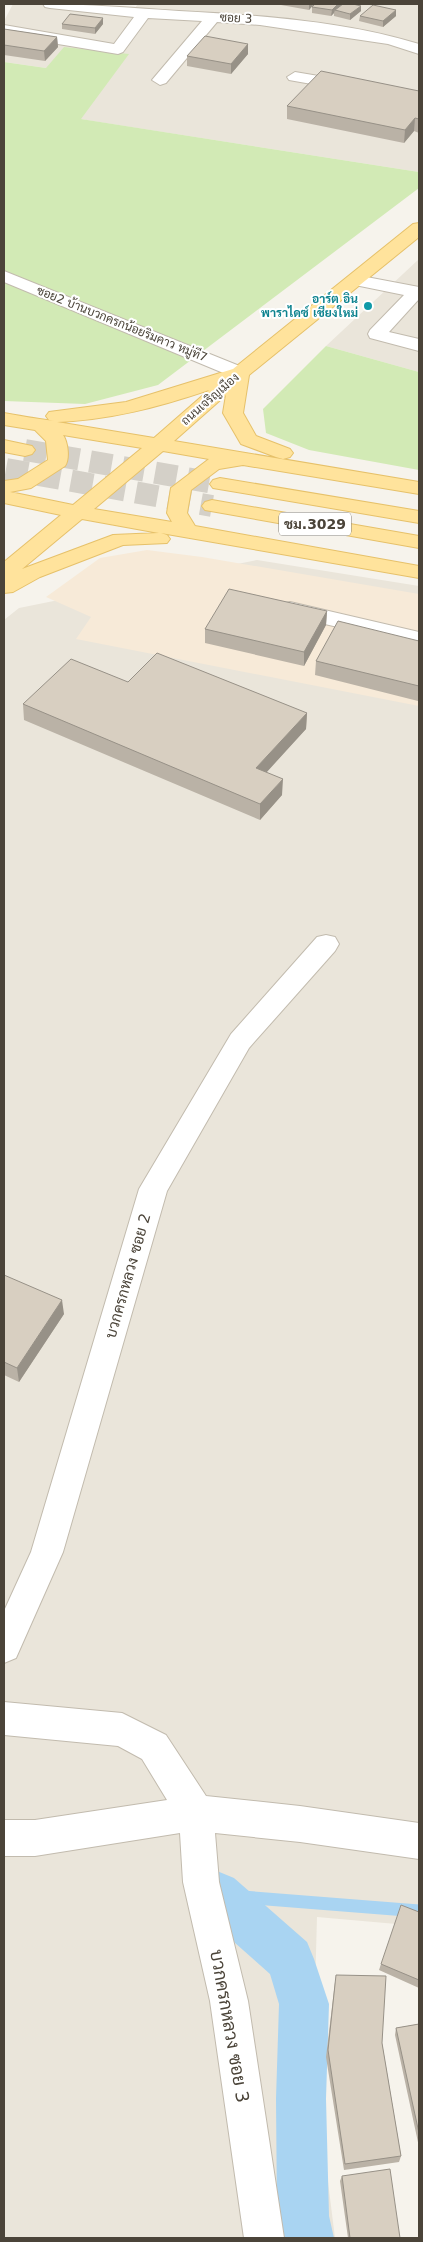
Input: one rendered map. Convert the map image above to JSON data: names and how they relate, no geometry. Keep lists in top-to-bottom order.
{
  "streets": {
    "main road": ["ถนนเจริญเมือง", "ชม.3029"],
    "street": [
      "ซอย 3",
      "ซอย2 บ้านบวกครกน้อยริมคาว หมู่ที7",
      "บวกครกหลวง ซอย 2",
      "บวกครกหลวง ซอย 3"
    ]
  },
  "crossings": [
    ["ซอย2 บ้านบวกครกน้อยริมคาว หมู่ที7", "ถนนเจริญเมือง"]
  ],
  "places": ["อาร์ต อิน พาราไดซ์ เชียงใหม่"]
}
